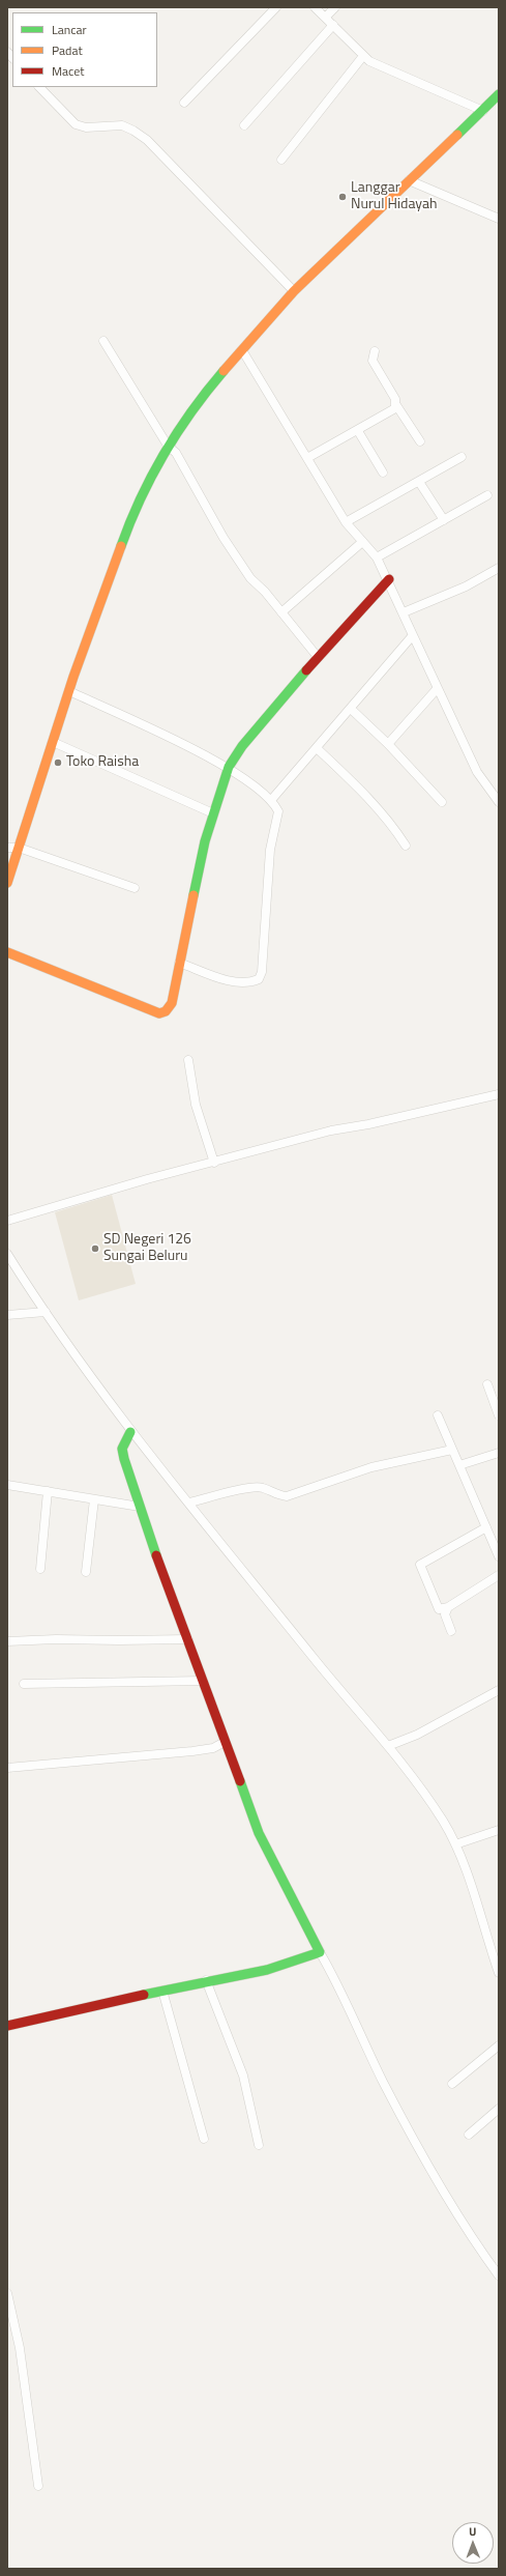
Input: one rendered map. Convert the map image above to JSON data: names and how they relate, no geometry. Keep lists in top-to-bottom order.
{
  "places": ["Langgar Nurul Hidayah", "Toko Raisha", "SD Negeri 126 Sungai Beluru"],
  "legend": ["Lancar", "Padat", "Macet"],
  "north": "top"
}
